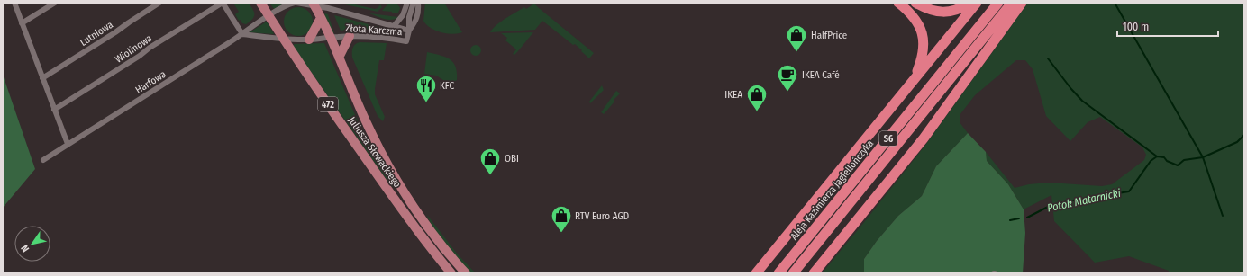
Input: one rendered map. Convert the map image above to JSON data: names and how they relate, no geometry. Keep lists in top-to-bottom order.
{
  "streets": {
    "highway": ["S6", "Aleja Kazimierza Jagiellończyka"],
    "main road": ["472", "Juliusza Słowackiego"],
    "street": [
      "Złota Karczma",
      "Lutniowa",
      "Wiolinowa",
      "Harfowa"
    ]
  },
  "crossings": [
    ["Złota Karczma", "Harfowa"],
    ["Złota Karczma", "472"],
    ["Złota Karczma", "Juliusza Słowackiego"],
    ["Harfowa", "472"],
    ["Harfowa", "Juliusza Słowackiego"],
    ["472", "Juliusza Słowackiego"]
  ],
  "water": ["Potok Matarnicki"],
  "places": {
    "shop": [
      "HalfPrice",
      "IKEA",
      "OBI",
      "RTV Euro AGD"
    ],
    "cafe": ["IKEA Café"],
    "restaurant": ["KFC"]
  },
  "scale_bar": "100 m",
  "north": "bottom left"
}
